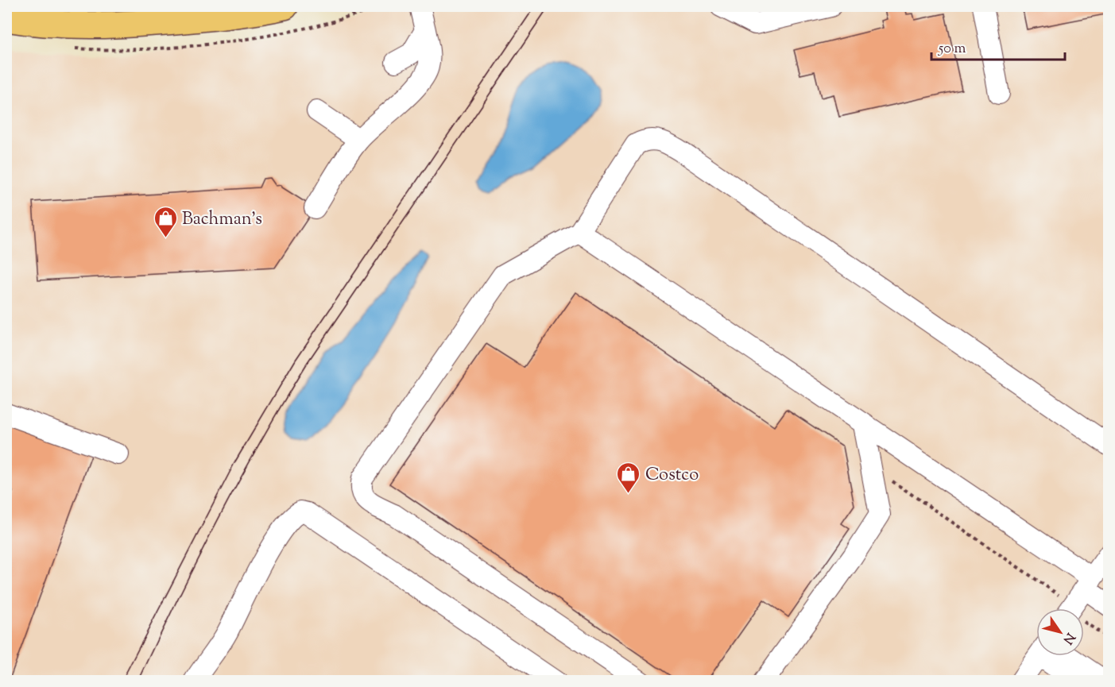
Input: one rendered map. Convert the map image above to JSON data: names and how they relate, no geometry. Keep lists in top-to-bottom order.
{
  "places": {
    "shop": ["Bachman's", "Costco"]
  },
  "scale_bar": "50 m",
  "north": "bottom right"
}
